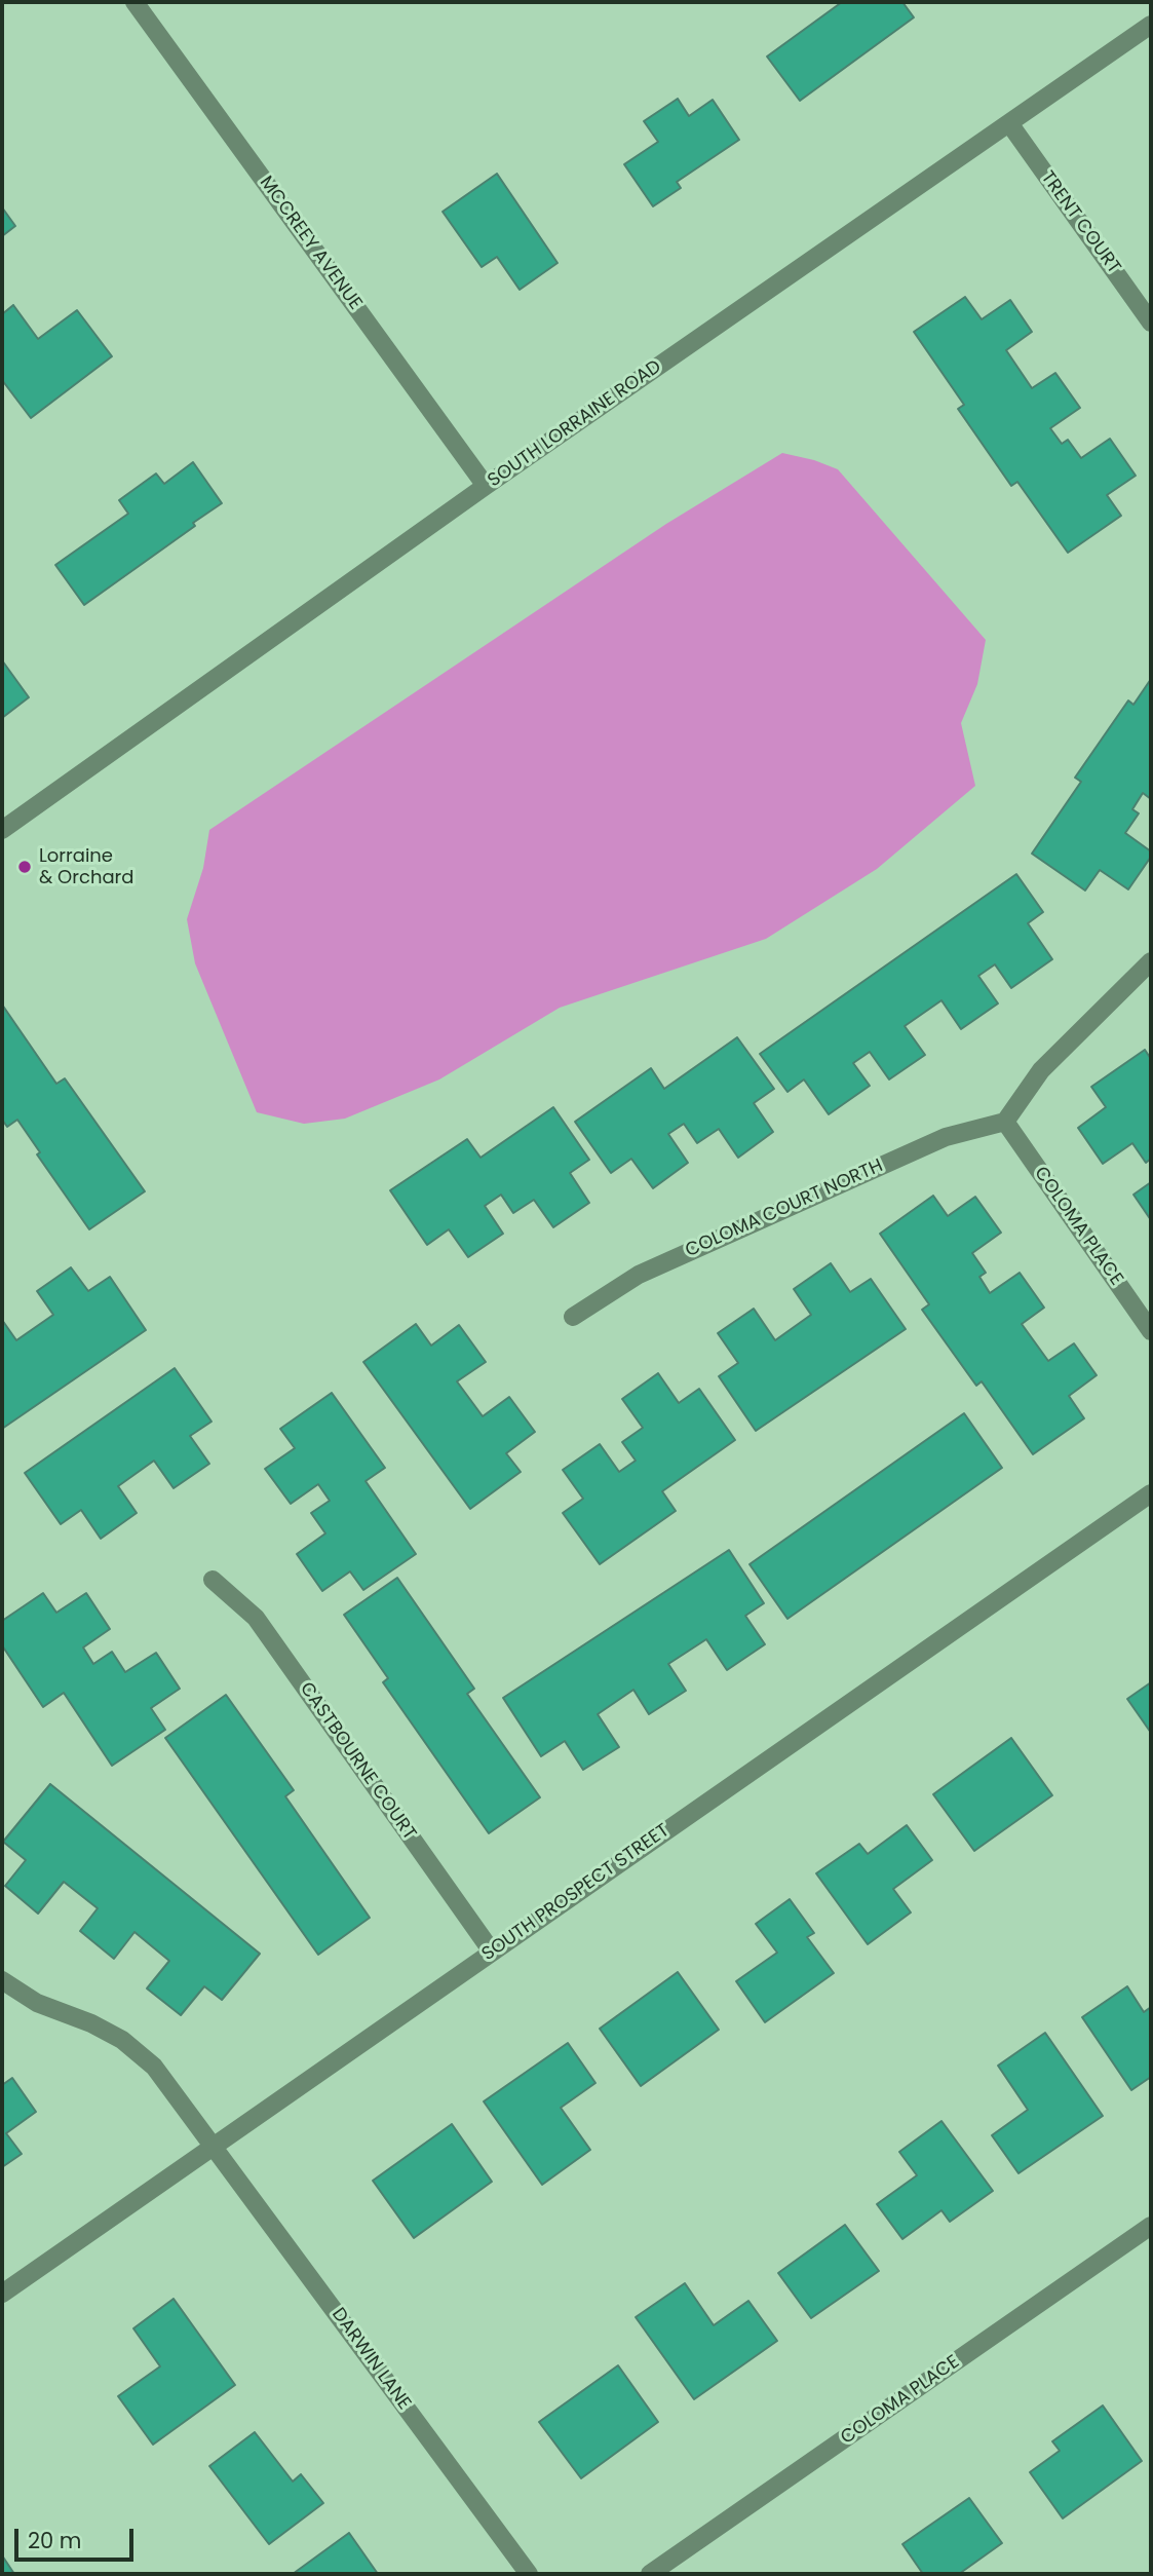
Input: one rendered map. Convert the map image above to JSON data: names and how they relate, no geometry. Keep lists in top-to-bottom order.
{
  "streets": {
    "street": [
      "TRENT COURT",
      "MCCREEY AVENUE",
      "SOUTH LORRAINE ROAD",
      "COLOMA COURT NORTH",
      "COLOMA PLACE",
      "CASTBOURNE COURT",
      "SOUTH PROSPECT STREET",
      "DARWIN LANE"
    ]
  },
  "crossings": [
    ["TRENT COURT", "SOUTH LORRAINE ROAD"],
    ["MCCREEY AVENUE", "SOUTH LORRAINE ROAD"],
    ["COLOMA COURT NORTH", "COLOMA PLACE"],
    ["CASTBOURNE COURT", "SOUTH PROSPECT STREET"],
    ["SOUTH PROSPECT STREET", "DARWIN LANE"]
  ],
  "places": ["Lorraine & Orchard"],
  "scale_bar": "20 m"
}
